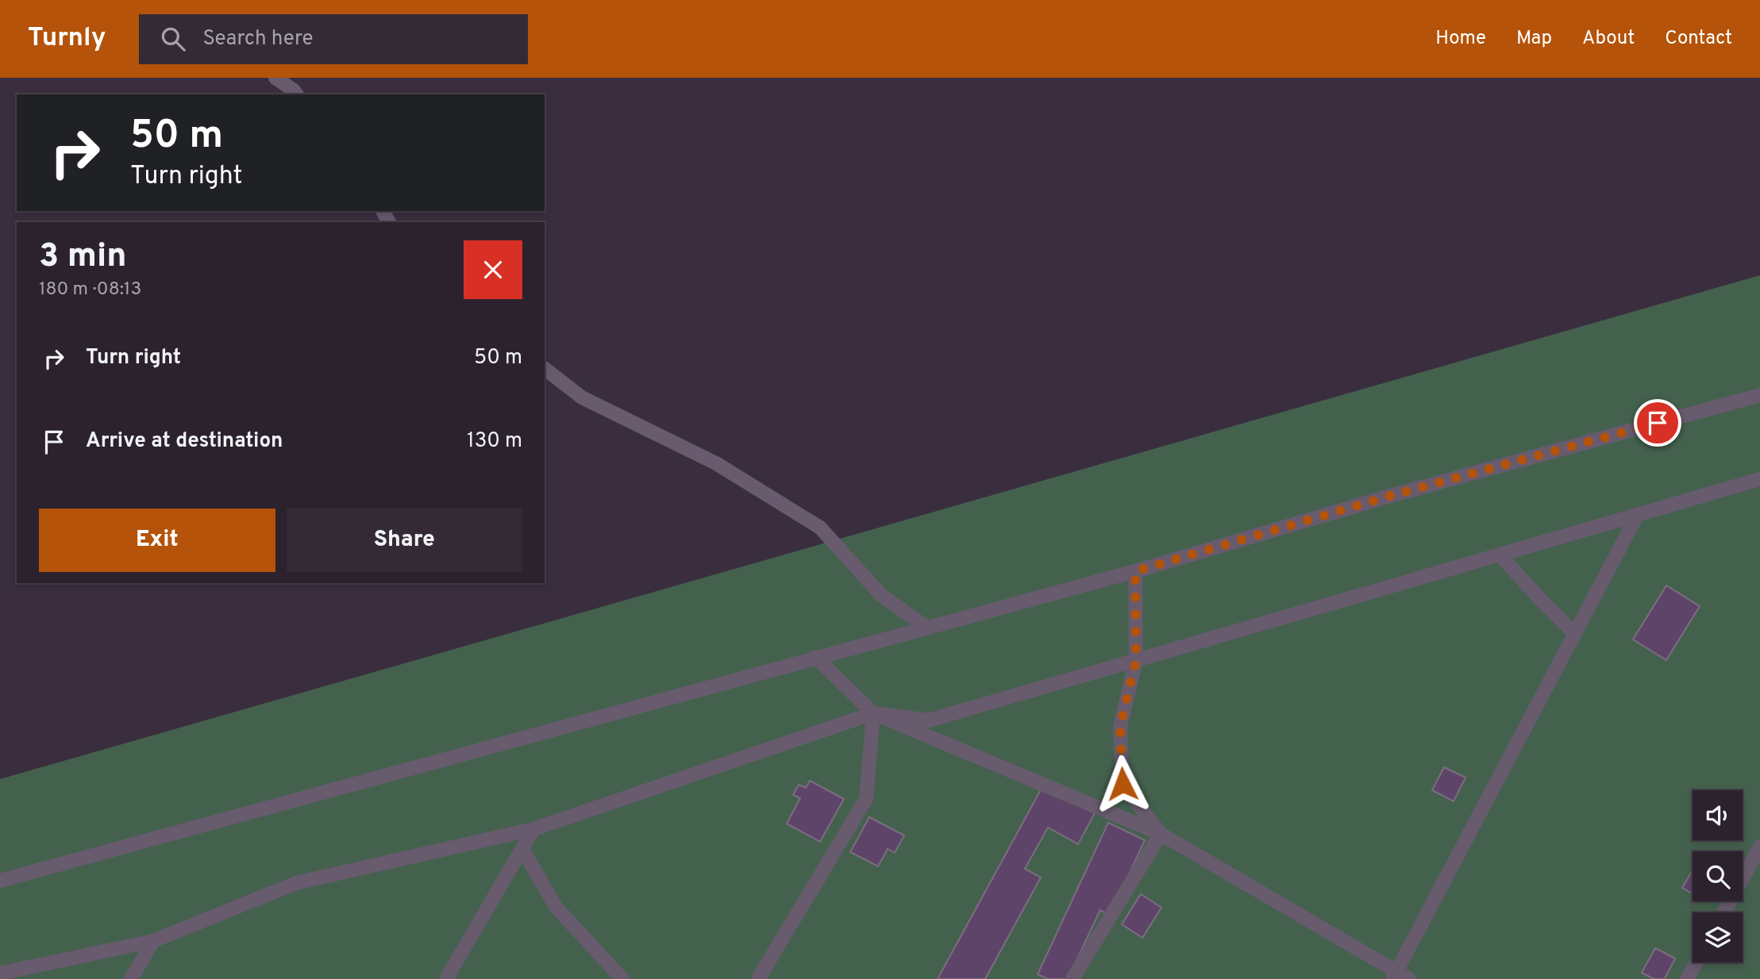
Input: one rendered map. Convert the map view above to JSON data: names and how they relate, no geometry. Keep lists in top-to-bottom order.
{
  "page": {
    "header": "Turnly",
    "search": "Search here",
    "nav": [
      "Home",
      "Map",
      "About",
      "Contact"
    ],
    "turn": ["50 m", "Turn right"],
    "heading": ["3 min", "180 m · 08:13"],
    "list": [
      {
        "name": "Turn right",
        "value": "50 m"
      },
      {
        "name": "Arrive at destination",
        "value": "130 m"
      }
    ],
    "buttons": ["Exit", "Share"]
  }
}
